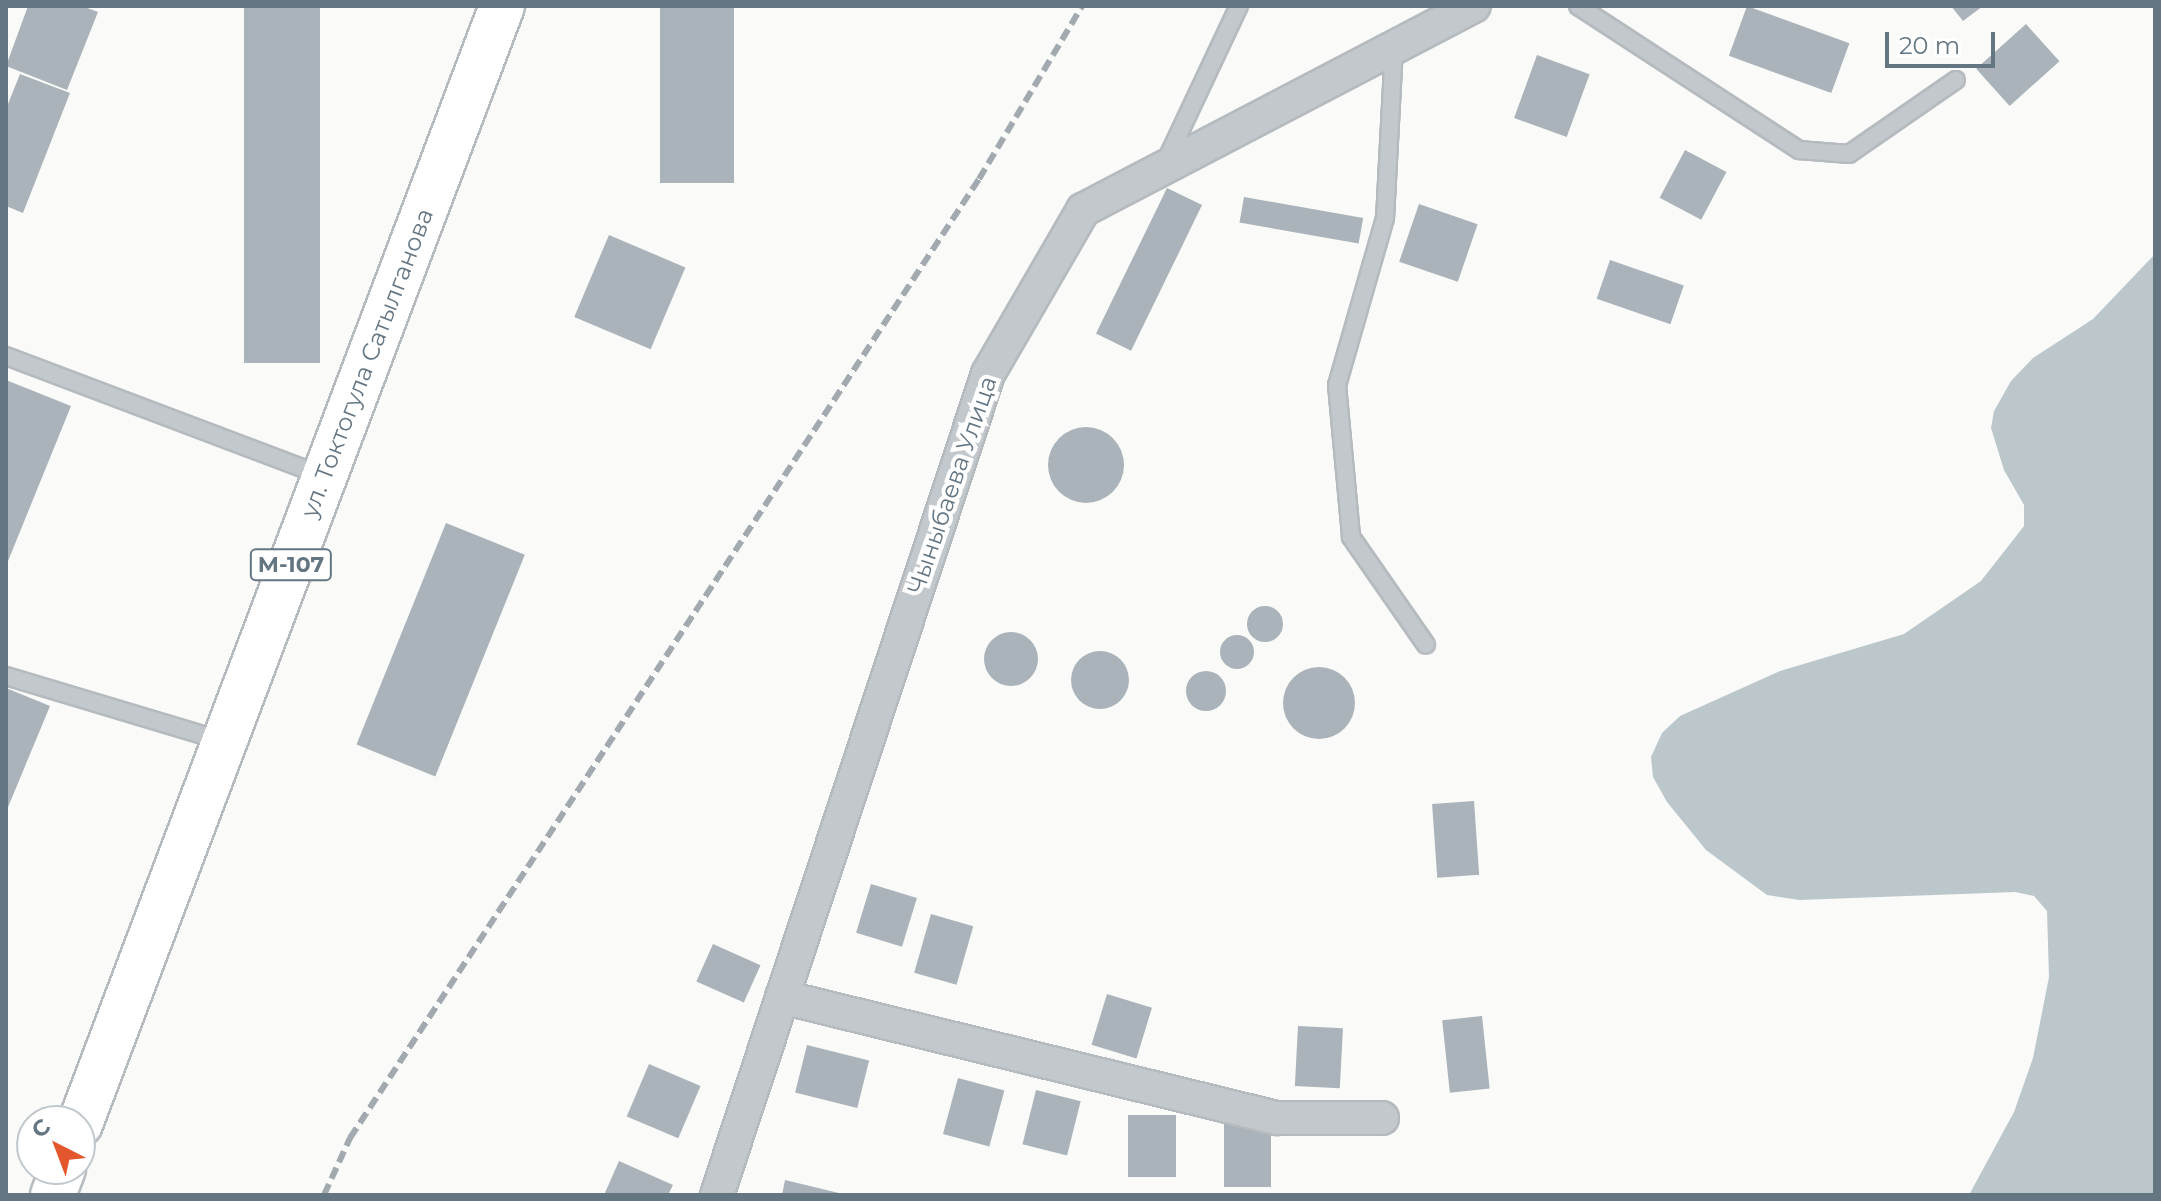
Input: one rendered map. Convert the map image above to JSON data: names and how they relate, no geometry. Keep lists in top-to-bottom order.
{
  "streets": {
    "main road": ["ул. Токтогула Сатылганова", "М-107"],
    "street": ["Чыныбаева Улица"]
  },
  "scale_bar": "20 m",
  "north": "top left"
}
